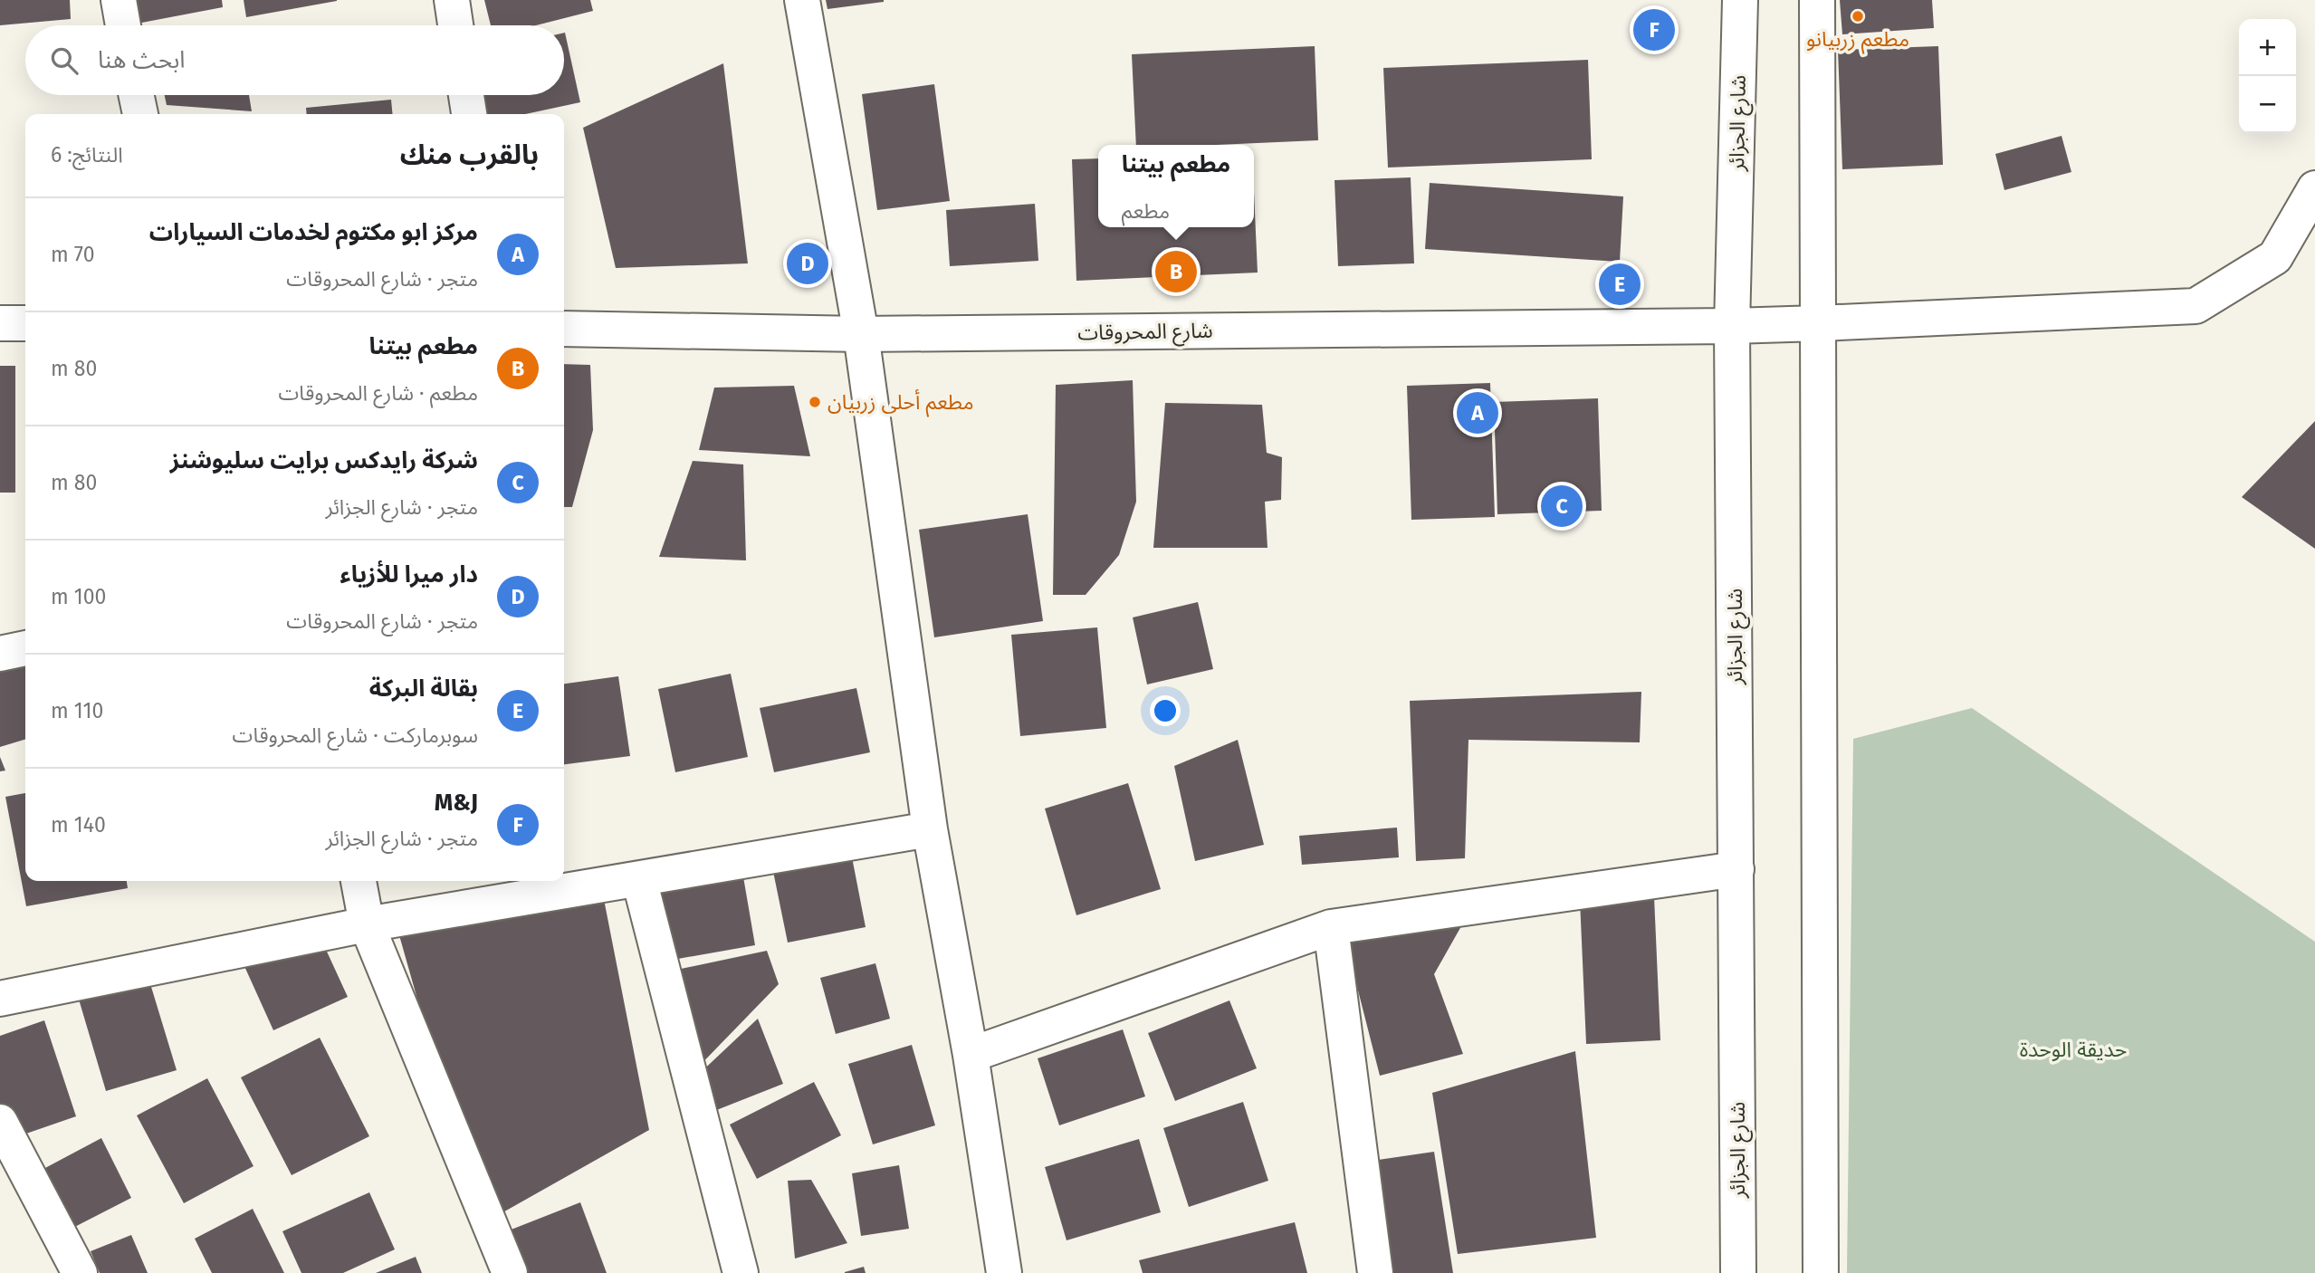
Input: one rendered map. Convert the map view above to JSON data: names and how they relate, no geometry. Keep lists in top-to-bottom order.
{
  "streets": {
    "street": ["شارع الجزائر", "شارع المحروقات"]
  },
  "crossings": [
    ["شارع الجزائر", "شارع المحروقات"]
  ],
  "parks": ["حديقة الوحدة"],
  "places": ["مطعم زربيانو", "مطعم أحلى زربيان"],
  "page": {
    "pins": [
      "F",
      "D",
      "B",
      "E",
      "A",
      "C"
    ],
    "map_buttons": ["+", "−"],
    "search": "ابحث هنا",
    "heading": ["بالقرب منك", "النتائج: 6"],
    "popup": ["مطعم بيتنا", "مطعم"],
    "list": [
      {
        "mark": "A",
        "name": "مركز ابو مكتوم لخدمات السيارات",
        "note": "متجر · شارع المحروقات",
        "value": "70 m"
      },
      {
        "mark": "B",
        "name": "مطعم بيتنا",
        "note": "مطعم · شارع المحروقات",
        "value": "80 m"
      },
      {
        "mark": "C",
        "name": "شركة رايدكس برايت سليوشنز",
        "note": "متجر · شارع الجزائر",
        "value": "80 m"
      },
      {
        "mark": "D",
        "name": "دار ميرا للأزياء",
        "note": "متجر · شارع المحروقات",
        "value": "100 m"
      },
      {
        "mark": "E",
        "name": "بقالة البركة",
        "note": "سوبرماركت · شارع المحروقات",
        "value": "110 m"
      },
      {
        "mark": "F",
        "name": "M&J",
        "note": "متجر · شارع الجزائر",
        "value": "140 m"
      }
    ]
  }
}
